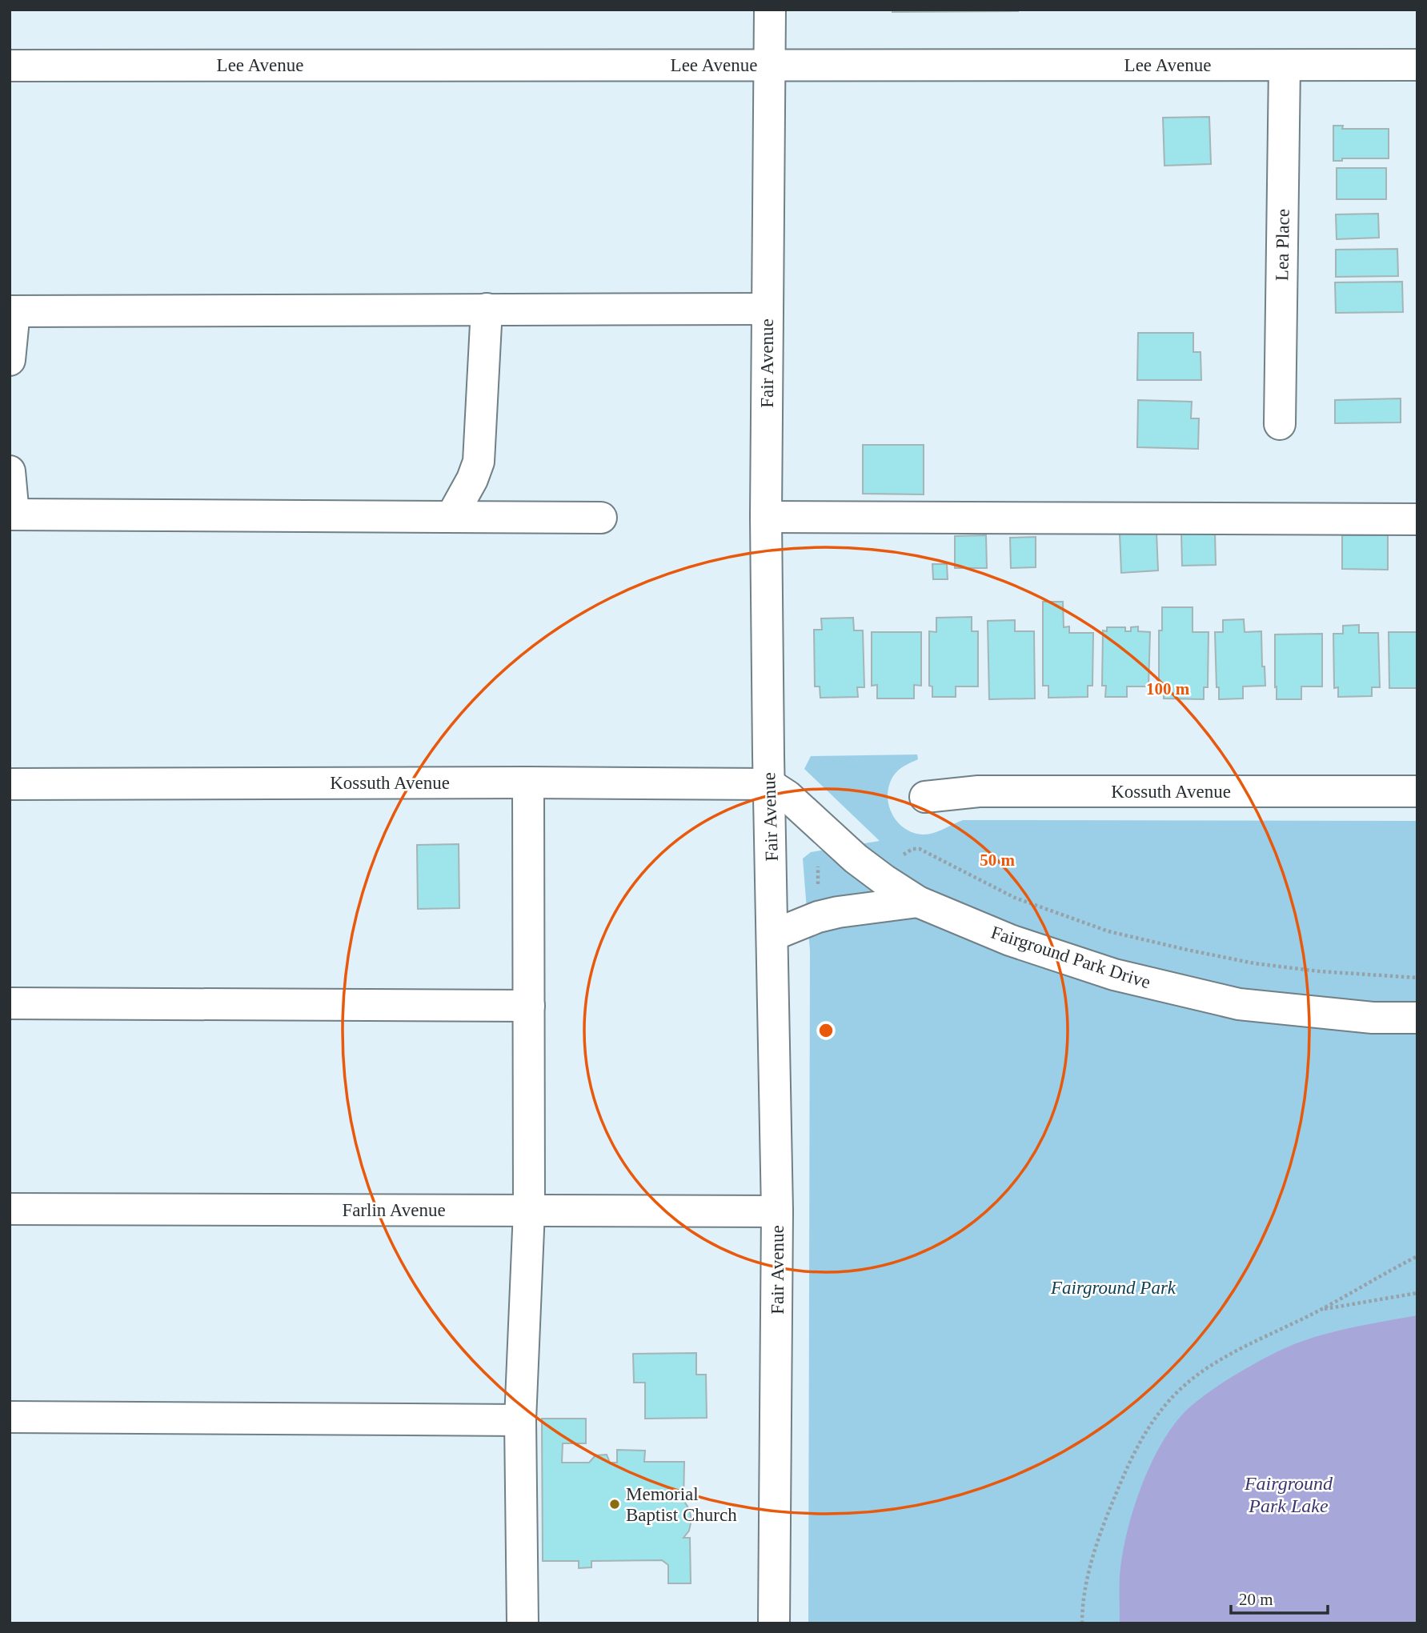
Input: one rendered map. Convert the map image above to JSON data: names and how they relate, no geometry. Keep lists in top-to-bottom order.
{
  "streets": {
    "street": [
      "Lee Avenue",
      "Lea Place",
      "Fair Avenue",
      "Kossuth Avenue",
      "Fairground Park Drive",
      "Farlin Avenue"
    ]
  },
  "crossings": [
    ["Lee Avenue", "Lea Place"],
    ["Lee Avenue", "Fair Avenue"],
    ["Fair Avenue", "Kossuth Avenue"],
    ["Fair Avenue", "Fairground Park Drive"],
    ["Fair Avenue", "Farlin Avenue"],
    ["Kossuth Avenue", "Fairground Park Drive"]
  ],
  "water": ["Fairground Park Lake"],
  "parks": ["Fairground Park"],
  "places": ["Memorial Baptist Church"],
  "scale_bar": "20 m",
  "rings": ["100 m", "50 m"]
}
